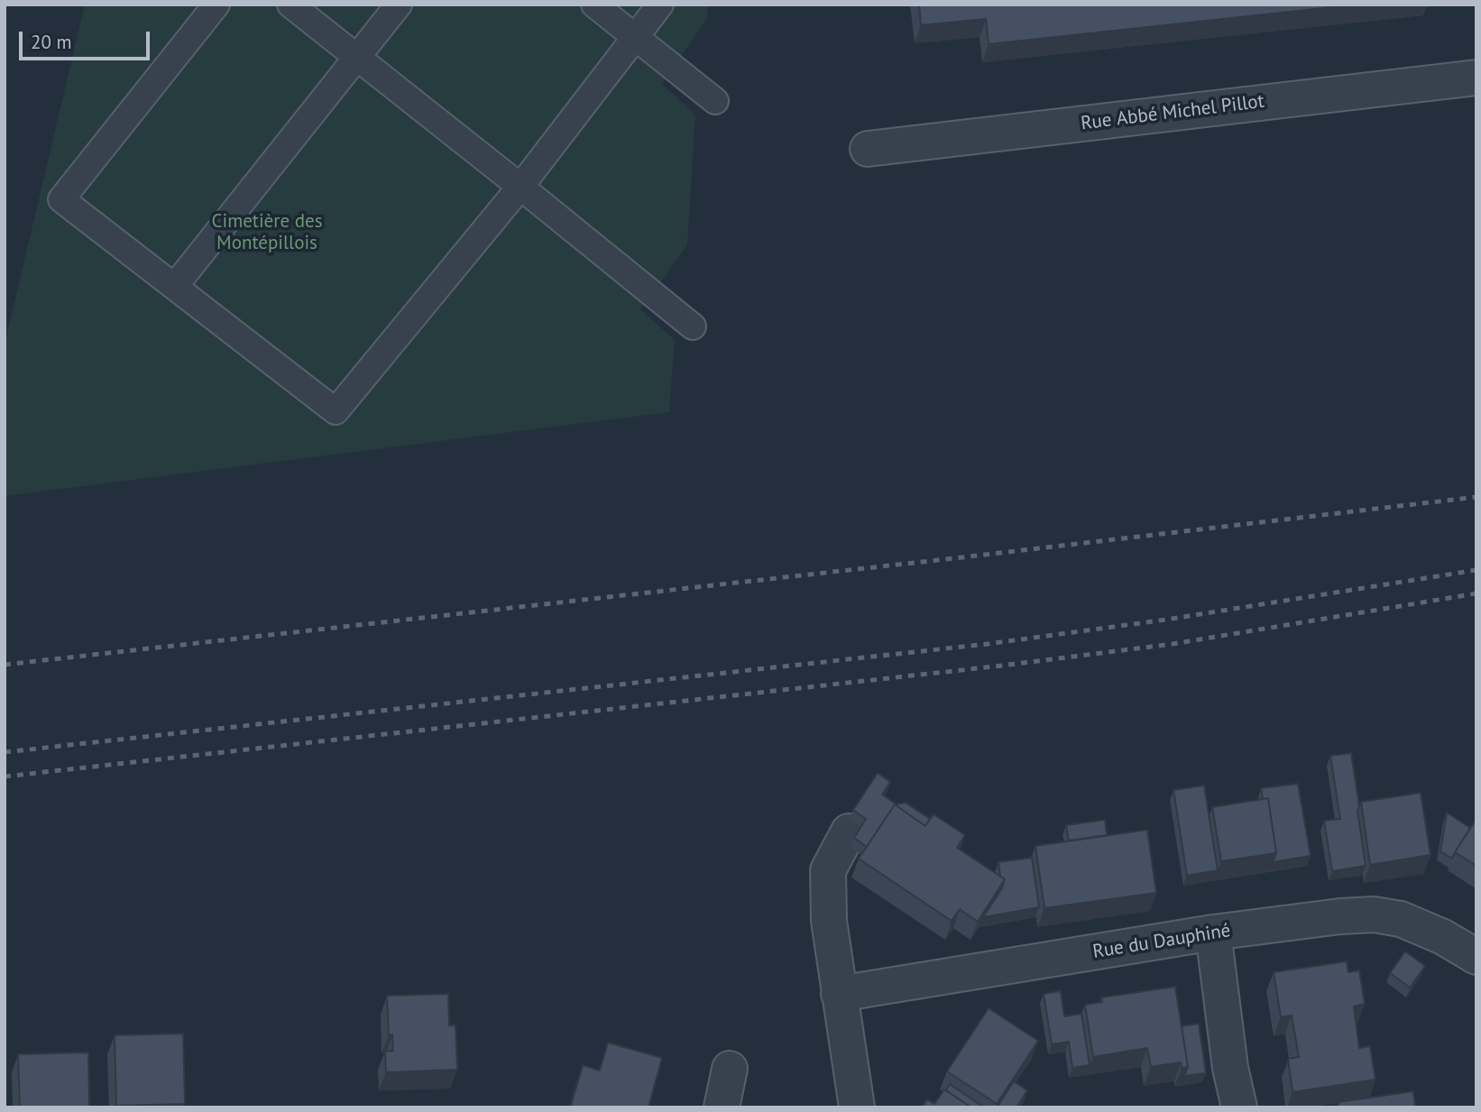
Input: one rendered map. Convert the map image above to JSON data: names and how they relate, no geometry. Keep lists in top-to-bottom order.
{
  "streets": {
    "street": ["Rue Abbé Michel Pillot", "Rue du Dauphiné"]
  },
  "parks": ["Cimetière des Montépillois"],
  "scale_bar": "20 m"
}
